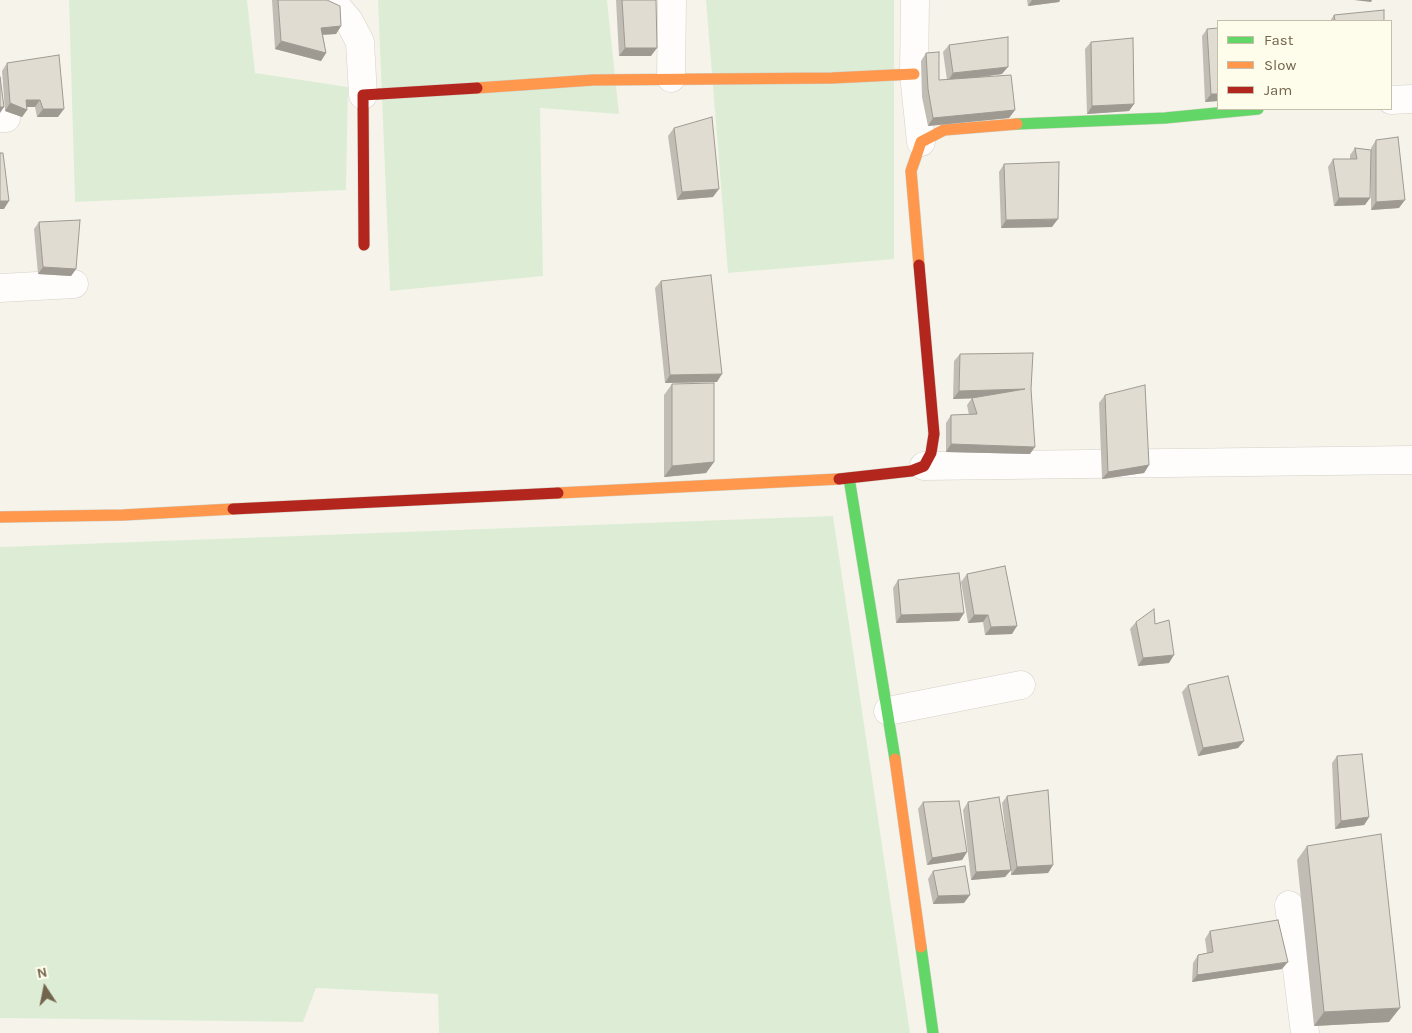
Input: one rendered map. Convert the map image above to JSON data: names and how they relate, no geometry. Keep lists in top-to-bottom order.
{
  "legend": ["Fast", "Slow", "Jam"],
  "north": "top"
}
